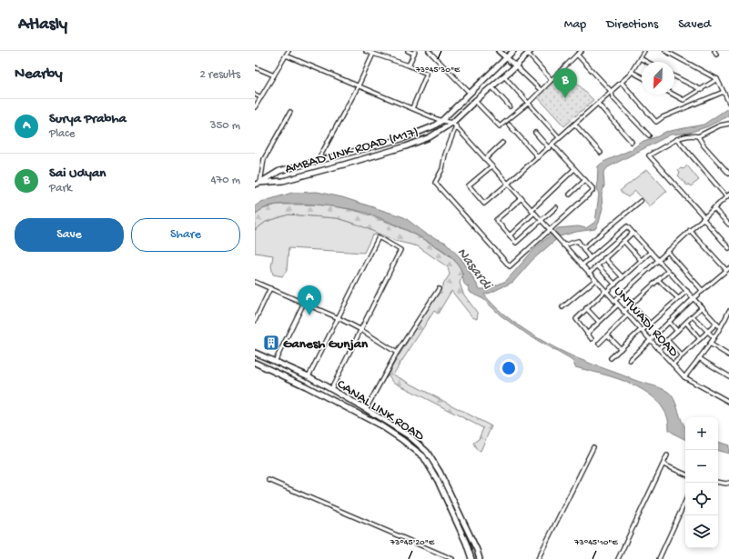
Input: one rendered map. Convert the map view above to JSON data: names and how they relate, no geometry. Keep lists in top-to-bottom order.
{
  "streets": {
    "main road": ["AMBAD LINK ROAD (M17)", "CANAL LINK ROAD"],
    "street": ["UNTWADI ROAD"]
  },
  "crossings": [
    ["AMBAD LINK ROAD (M17)", "UNTWADI ROAD"]
  ],
  "water": ["Nasardi"],
  "places": {
    "building": ["Ganesh Gunjan"]
  },
  "north": "bottom left",
  "page": {
    "header": "Atlasly",
    "nav": ["Map", "Directions", "Saved"],
    "heading": ["Nearby", "2 results"],
    "pins": ["B", "A"],
    "list": [
      {
        "mark": "A",
        "name": "Surya Prabha",
        "note": "Place",
        "value": "350 m"
      },
      {
        "mark": "B",
        "name": "Sai Udyan",
        "note": "Park",
        "value": "470 m"
      }
    ],
    "buttons": ["Save", "Share"],
    "map_buttons": ["+", "−"]
  },
  "coordinates": ["73°45'30\"E", "73°45'20\"E", "73°45'10\"E"]
}
